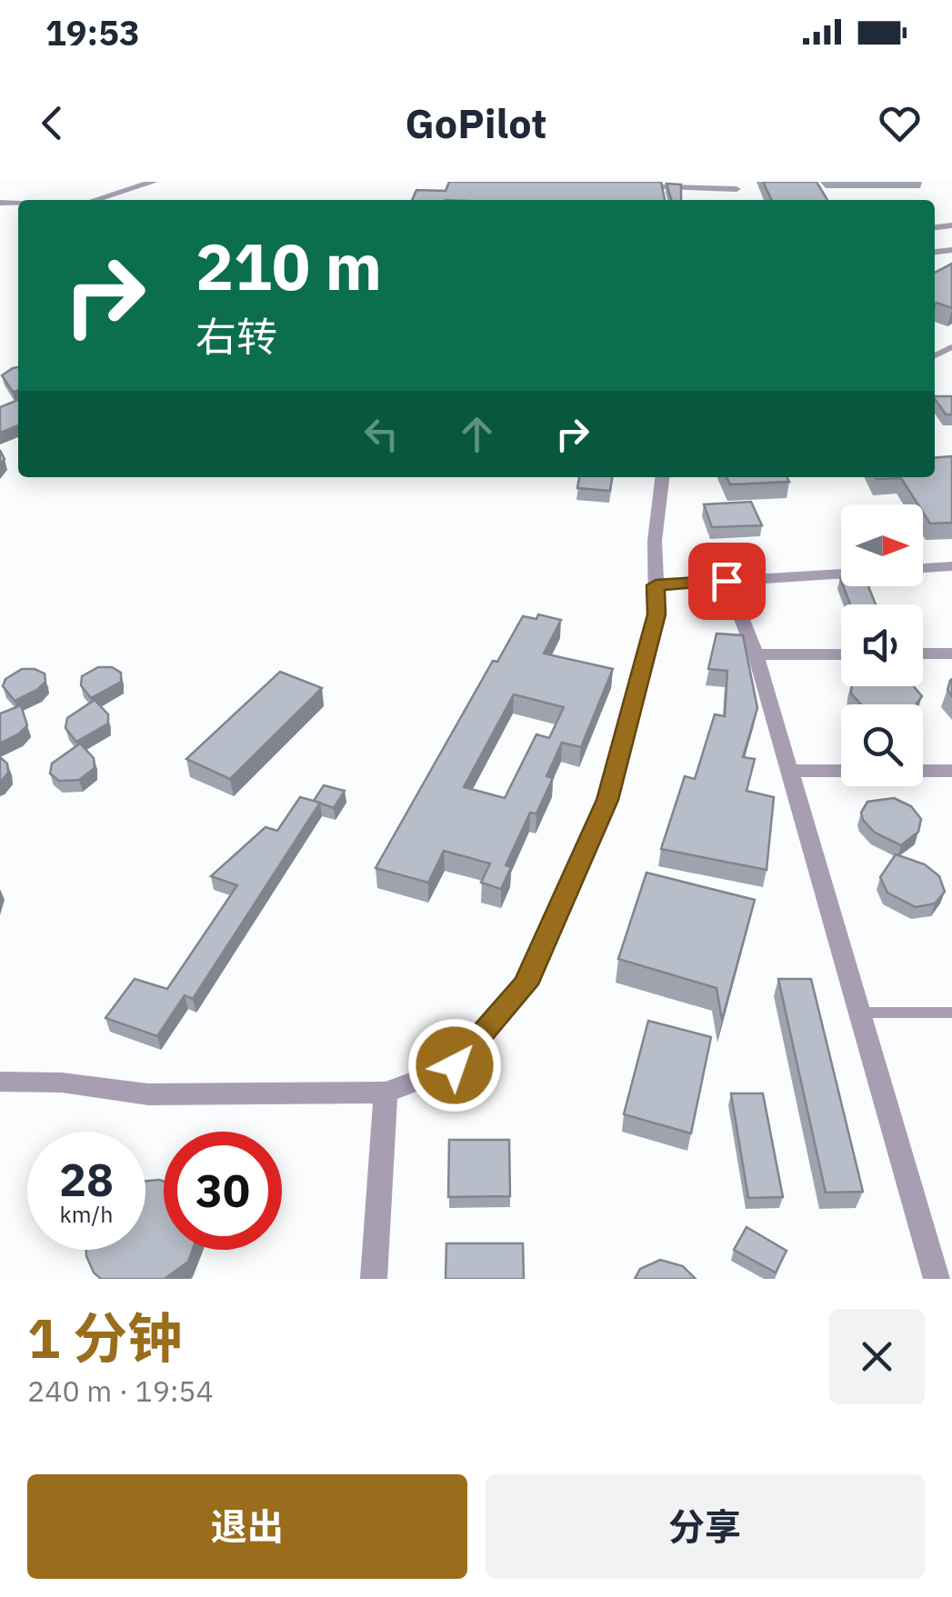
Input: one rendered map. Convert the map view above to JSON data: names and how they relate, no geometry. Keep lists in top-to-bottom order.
{
  "north": "right",
  "page": {
    "status": "19:53",
    "header": "GoPilot",
    "turn": ["210 m", "右转"],
    "speed": "28 km/h",
    "limit": "30",
    "heading": ["1 分钟", "240 m · 19:54"],
    "buttons": ["退出", "分享"]
  }
}
